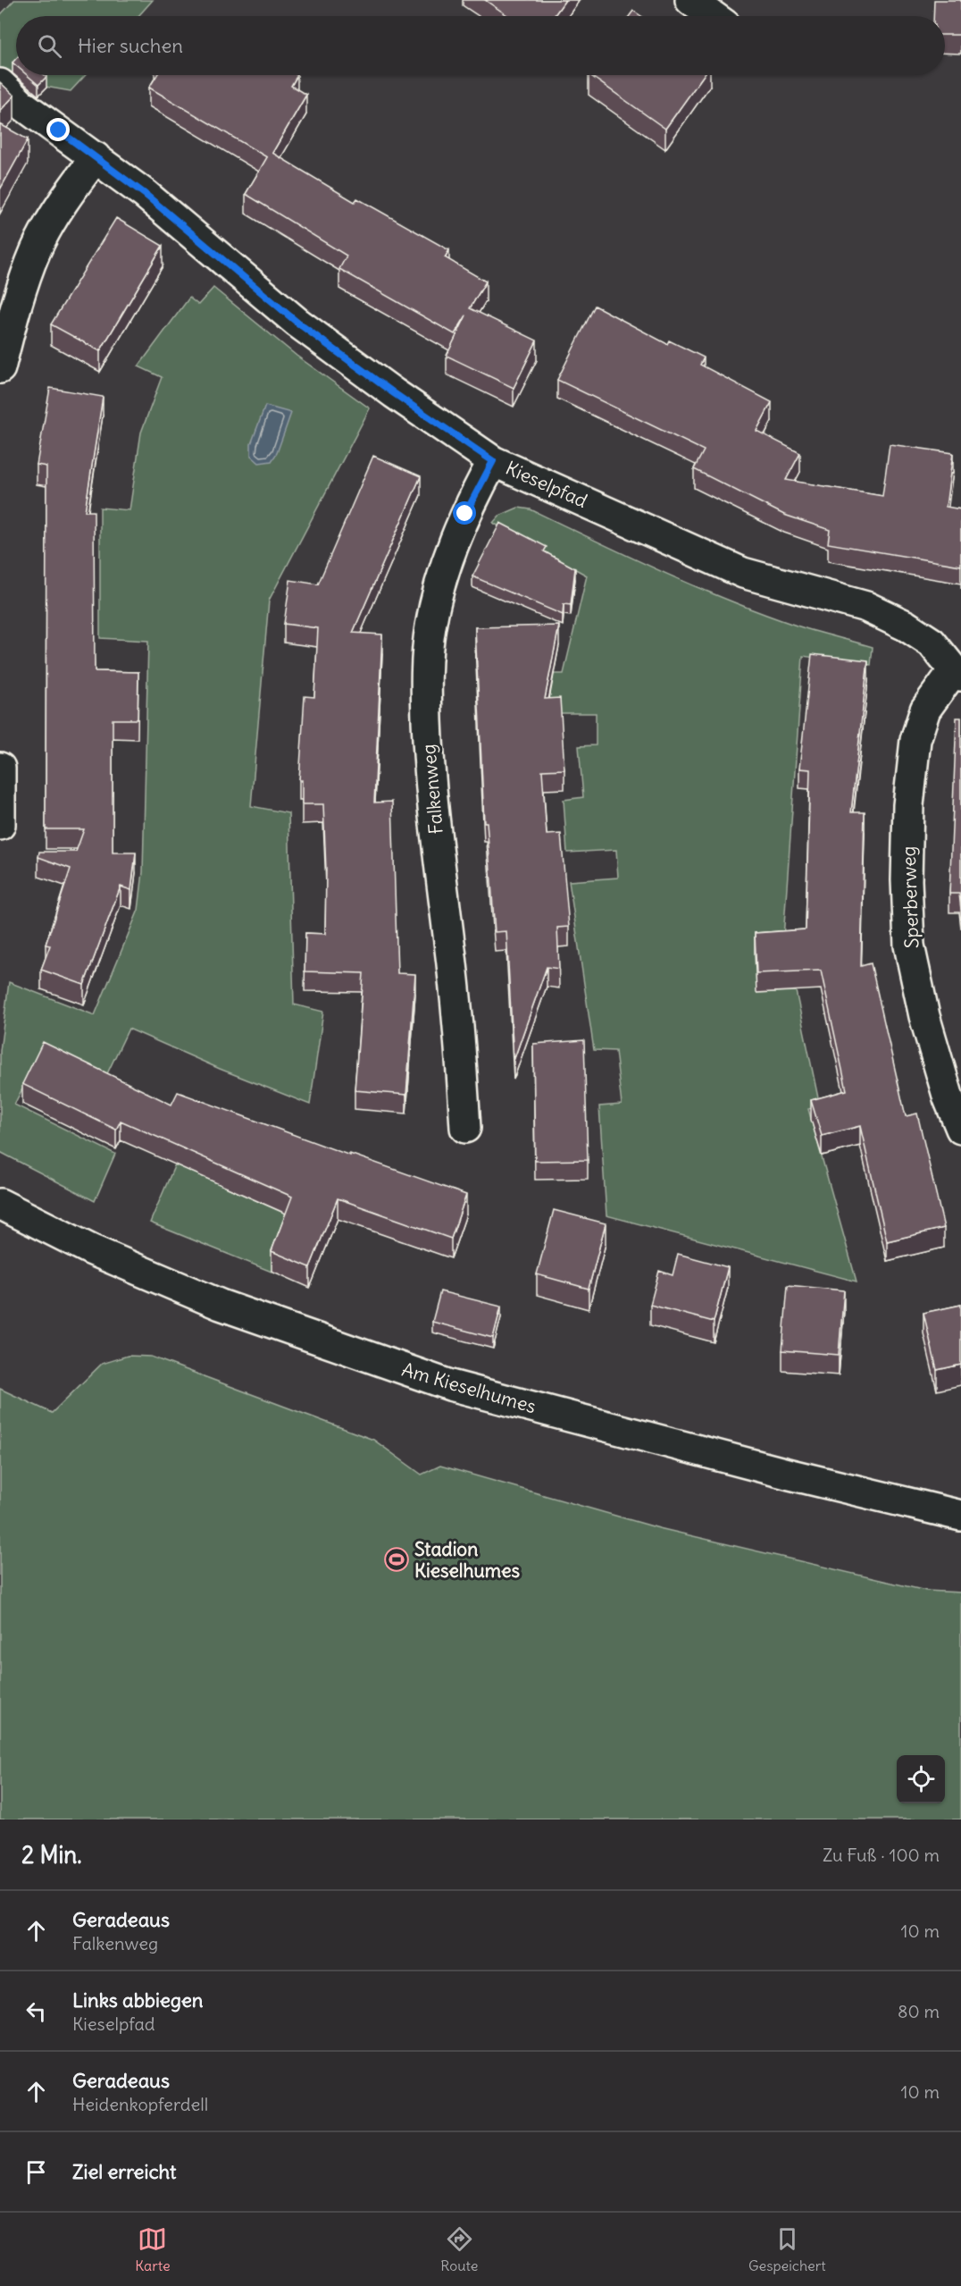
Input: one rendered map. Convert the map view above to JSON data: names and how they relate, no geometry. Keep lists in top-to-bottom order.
{
  "streets": {
    "street": [
      "Kieselpfad",
      "Falkenweg",
      "Sperberweg",
      "Am Kieselhumes"
    ]
  },
  "crossings": [
    ["Kieselpfad", "Falkenweg"],
    ["Kieselpfad", "Sperberweg"]
  ],
  "places": {
    "sports": ["Stadion Kieselhumes"]
  },
  "page": {
    "search": "Hier suchen",
    "heading": ["2 Min.", "Zu Fuß · 100 m"],
    "list": [
      ["Geradeaus", "Falkenweg", "10 m"],
      ["Links abbiegen", "Kieselpfad", "80 m"],
      ["Geradeaus", "Heidenkopferdell", "10 m"],
      "Ziel erreicht"
    ],
    "nav": ["Karte", "Route", "Gespeichert"]
  }
}
